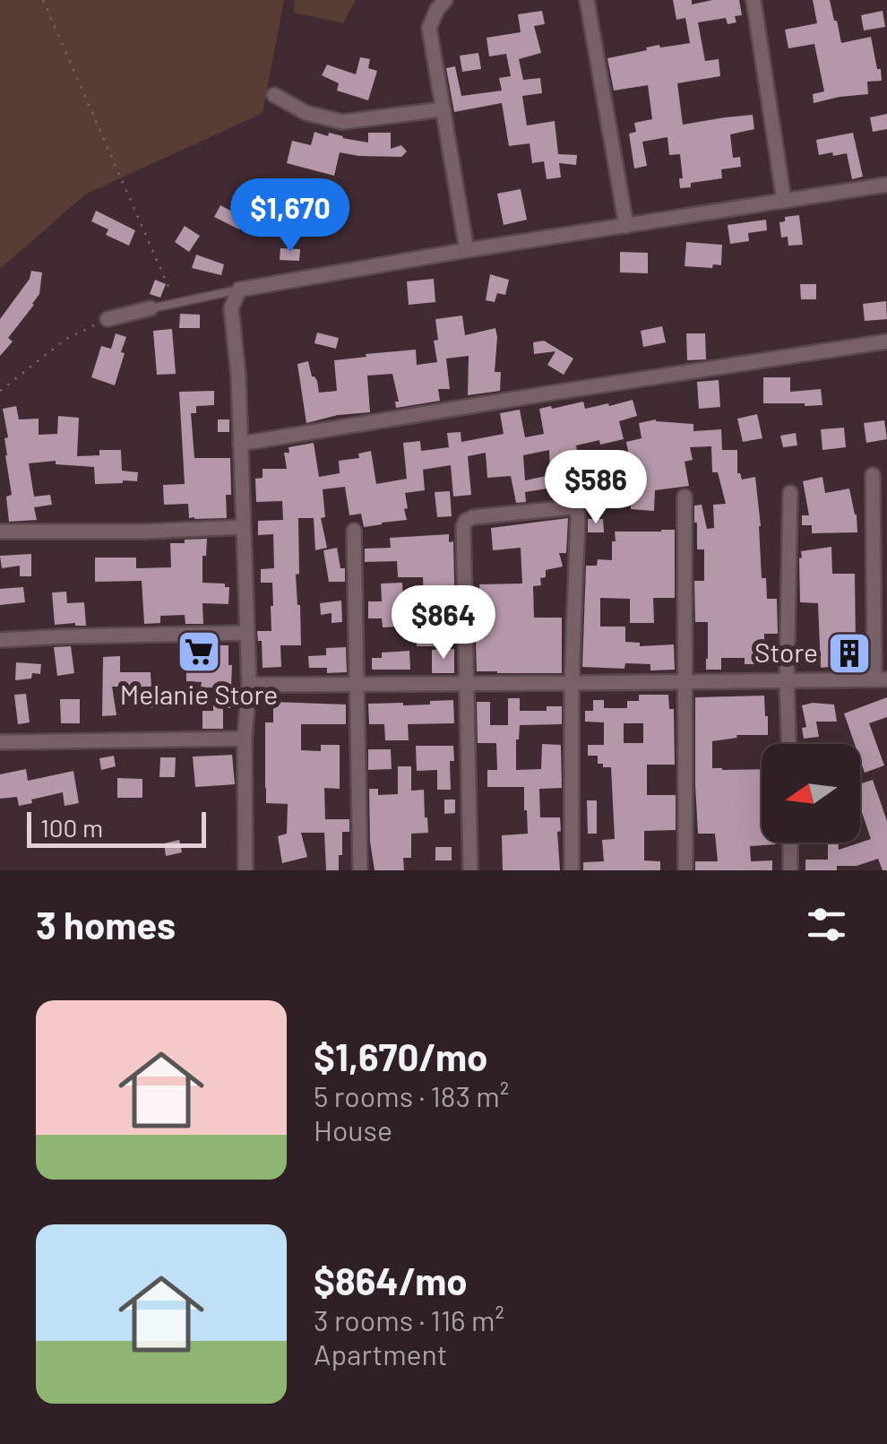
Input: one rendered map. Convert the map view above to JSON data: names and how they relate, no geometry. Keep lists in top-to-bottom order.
{
  "places": {
    "supermarket": ["Melanie Store"],
    "building": ["Store"]
  },
  "scale_bar": "100 m",
  "north": "left",
  "page": {
    "price": ["$1,670", "$586", "$864"],
    "scale": "100 m",
    "heading": "3 homes",
    "list": [
      {
        "name": "$1,670/mo",
        "note": "5 rooms · 183 m² · House"
      },
      {
        "name": "$864/mo",
        "note": "3 rooms · 116 m² · Apartment"
      }
    ]
  }
}
